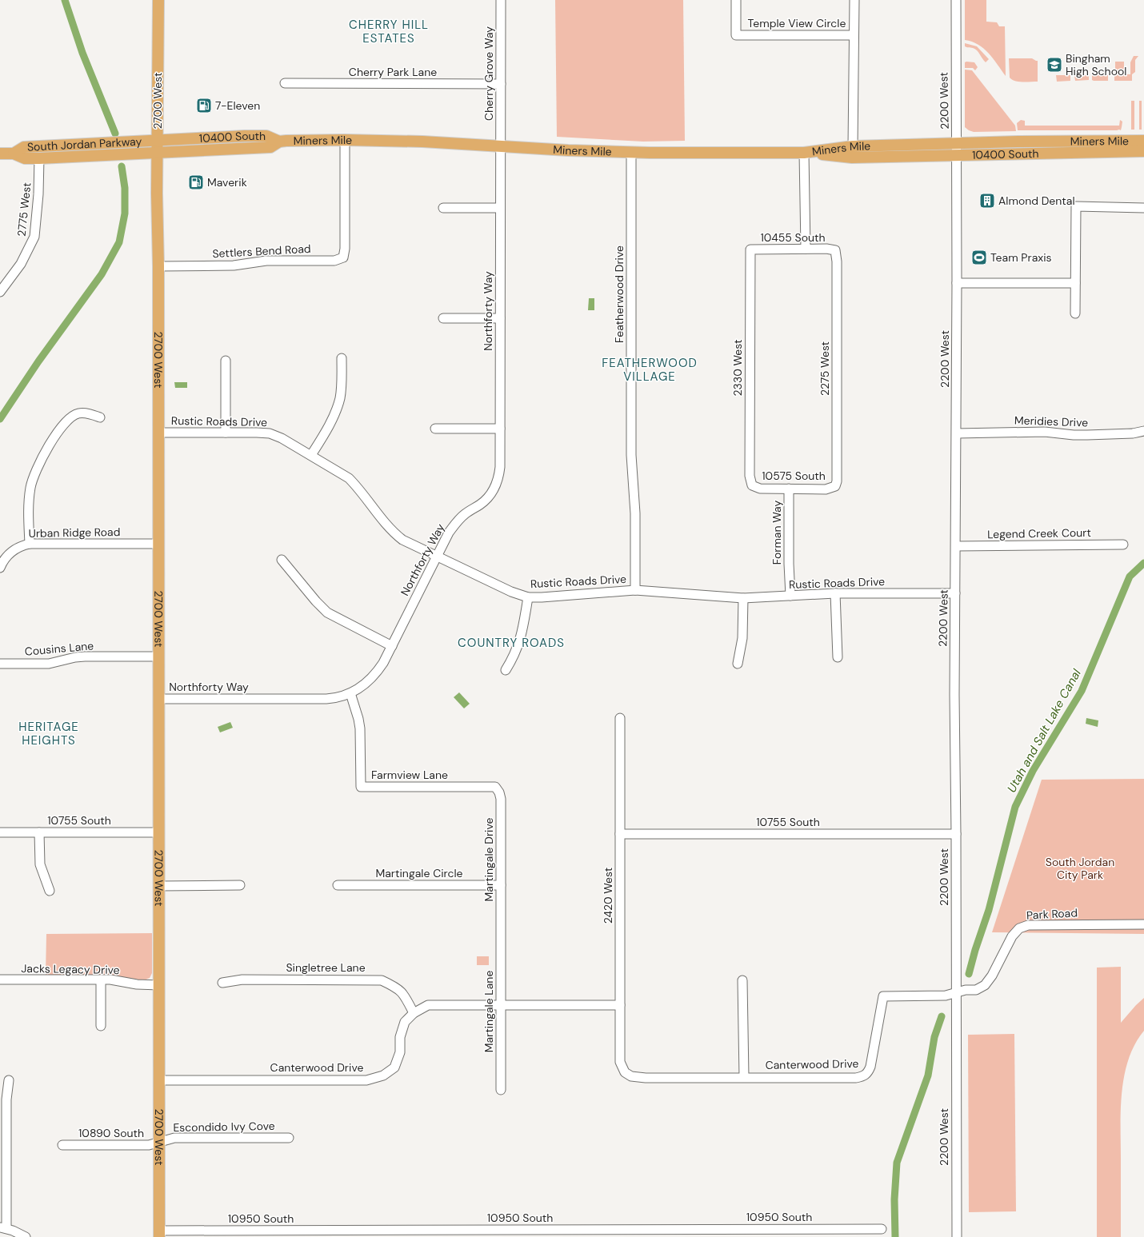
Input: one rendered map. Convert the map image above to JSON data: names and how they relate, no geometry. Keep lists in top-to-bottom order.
{
  "streets": {
    "main road": [
      "2700 West",
      "10400 South",
      "Miners Mile",
      "South Jordan Parkway"
    ],
    "street": [
      "Temple View Circle",
      "Cherry Park Lane",
      "Cherry Grove Way",
      "2200 West",
      "2775 West",
      "10455 South",
      "Settlers Bend Road",
      "Featherwood Drive",
      "Northforty Way",
      "2330 West",
      "2275 West",
      "Rustic Roads Drive",
      "Meridies Drive",
      "10575 South",
      "Urban Ridge Road",
      "Forman Way",
      "Legend Creek Court",
      "Cousins Lane",
      "Farmview Lane",
      "10755 South",
      "Martingale Drive",
      "Martingale Circle",
      "2420 West",
      "Park Road",
      "Singletree Lane",
      "Jacks Legacy Drive",
      "Martingale Lane",
      "Canterwood Drive",
      "Escondido Ivy Cove",
      "10890 South",
      "10950 South"
    ]
  },
  "crossings": [
    ["Cherry Park Lane", "Cherry Grove Way"],
    ["Cherry Grove Way", "Miners Mile"],
    ["Cherry Grove Way", "Northforty Way"],
    ["2700 West", "10400 South"],
    ["2700 West", "South Jordan Parkway"],
    ["2700 West", "Settlers Bend Road"],
    ["2700 West", "Northforty Way"],
    ["2700 West", "Rustic Roads Drive"],
    ["2700 West", "Urban Ridge Road"],
    ["2700 West", "Cousins Lane"],
    ["2700 West", "10755 South"],
    ["2700 West", "Jacks Legacy Drive"],
    ["2700 West", "Canterwood Drive"],
    ["2700 West", "Escondido Ivy Cove"],
    ["2700 West", "10890 South"],
    ["2700 West", "10950 South"],
    ["2200 West", "10400 South"],
    ["2200 West", "Rustic Roads Drive"],
    ["2200 West", "Meridies Drive"],
    ["2200 West", "Legend Creek Court"],
    ["2200 West", "10755 South"],
    ["2200 West", "Park Road"],
    ["2200 West", "Canterwood Drive"],
    ["10400 South", "Miners Mile"],
    ["10400 South", "South Jordan Parkway"],
    ["Miners Mile", "Settlers Bend Road"],
    ["Miners Mile", "Featherwood Drive"],
    ["Miners Mile", "Northforty Way"],
    ["South Jordan Parkway", "2775 West"],
    ["10455 South", "2330 West"],
    ["10455 South", "2275 West"],
    ["Featherwood Drive", "Rustic Roads Drive"],
    ["Northforty Way", "Rustic Roads Drive"],
    ["Northforty Way", "Farmview Lane"],
    ["2330 West", "10575 South"],
    ["2275 West", "10575 South"],
    ["Rustic Roads Drive", "Forman Way"],
    ["10575 South", "Forman Way"],
    ["Farmview Lane", "Martingale Drive"],
    ["10755 South", "2420 West"],
    ["Martingale Drive", "Martingale Circle"],
    ["Martingale Drive", "Martingale Lane"],
    ["2420 West", "Canterwood Drive"],
    ["Park Road", "Canterwood Drive"],
    ["Singletree Lane", "Canterwood Drive"],
    ["Martingale Lane", "Canterwood Drive"],
    ["Escondido Ivy Cove", "10890 South"]
  ],
  "districts": [
    "CHERRY HILL ESTATES",
    "FEATHERWOOD VILLAGE",
    "COUNTRY ROADS",
    "HERITAGE HEIGHTS"
  ],
  "water": ["Utah and Salt Lake Canal"],
  "parks": ["South Jordan City Park"],
  "places": {
    "school or university": ["Bingham High School"],
    "fuel station": ["7-Eleven", "Maverik"],
    "building": ["Almond Dental"],
    "sports": ["Team Praxis"]
  }
}
